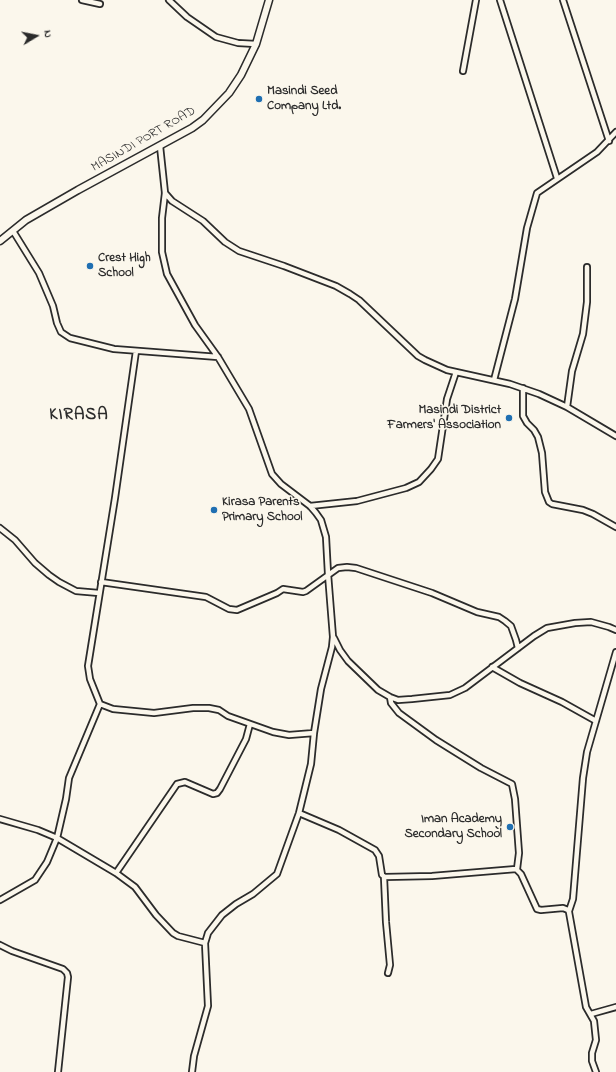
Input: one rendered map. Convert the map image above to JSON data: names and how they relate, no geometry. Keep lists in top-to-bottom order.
{
  "streets": {
    "main road": ["MASINDI PORT ROAD"]
  },
  "districts": ["KIRASA"],
  "places": [
    "Masindi Seed Company Ltd.",
    "Crest High School",
    "Masindi District Farmers' Association",
    "Kirasa Parents Primary School",
    "Iman Academy Secondary School"
  ],
  "north": "right"
}
